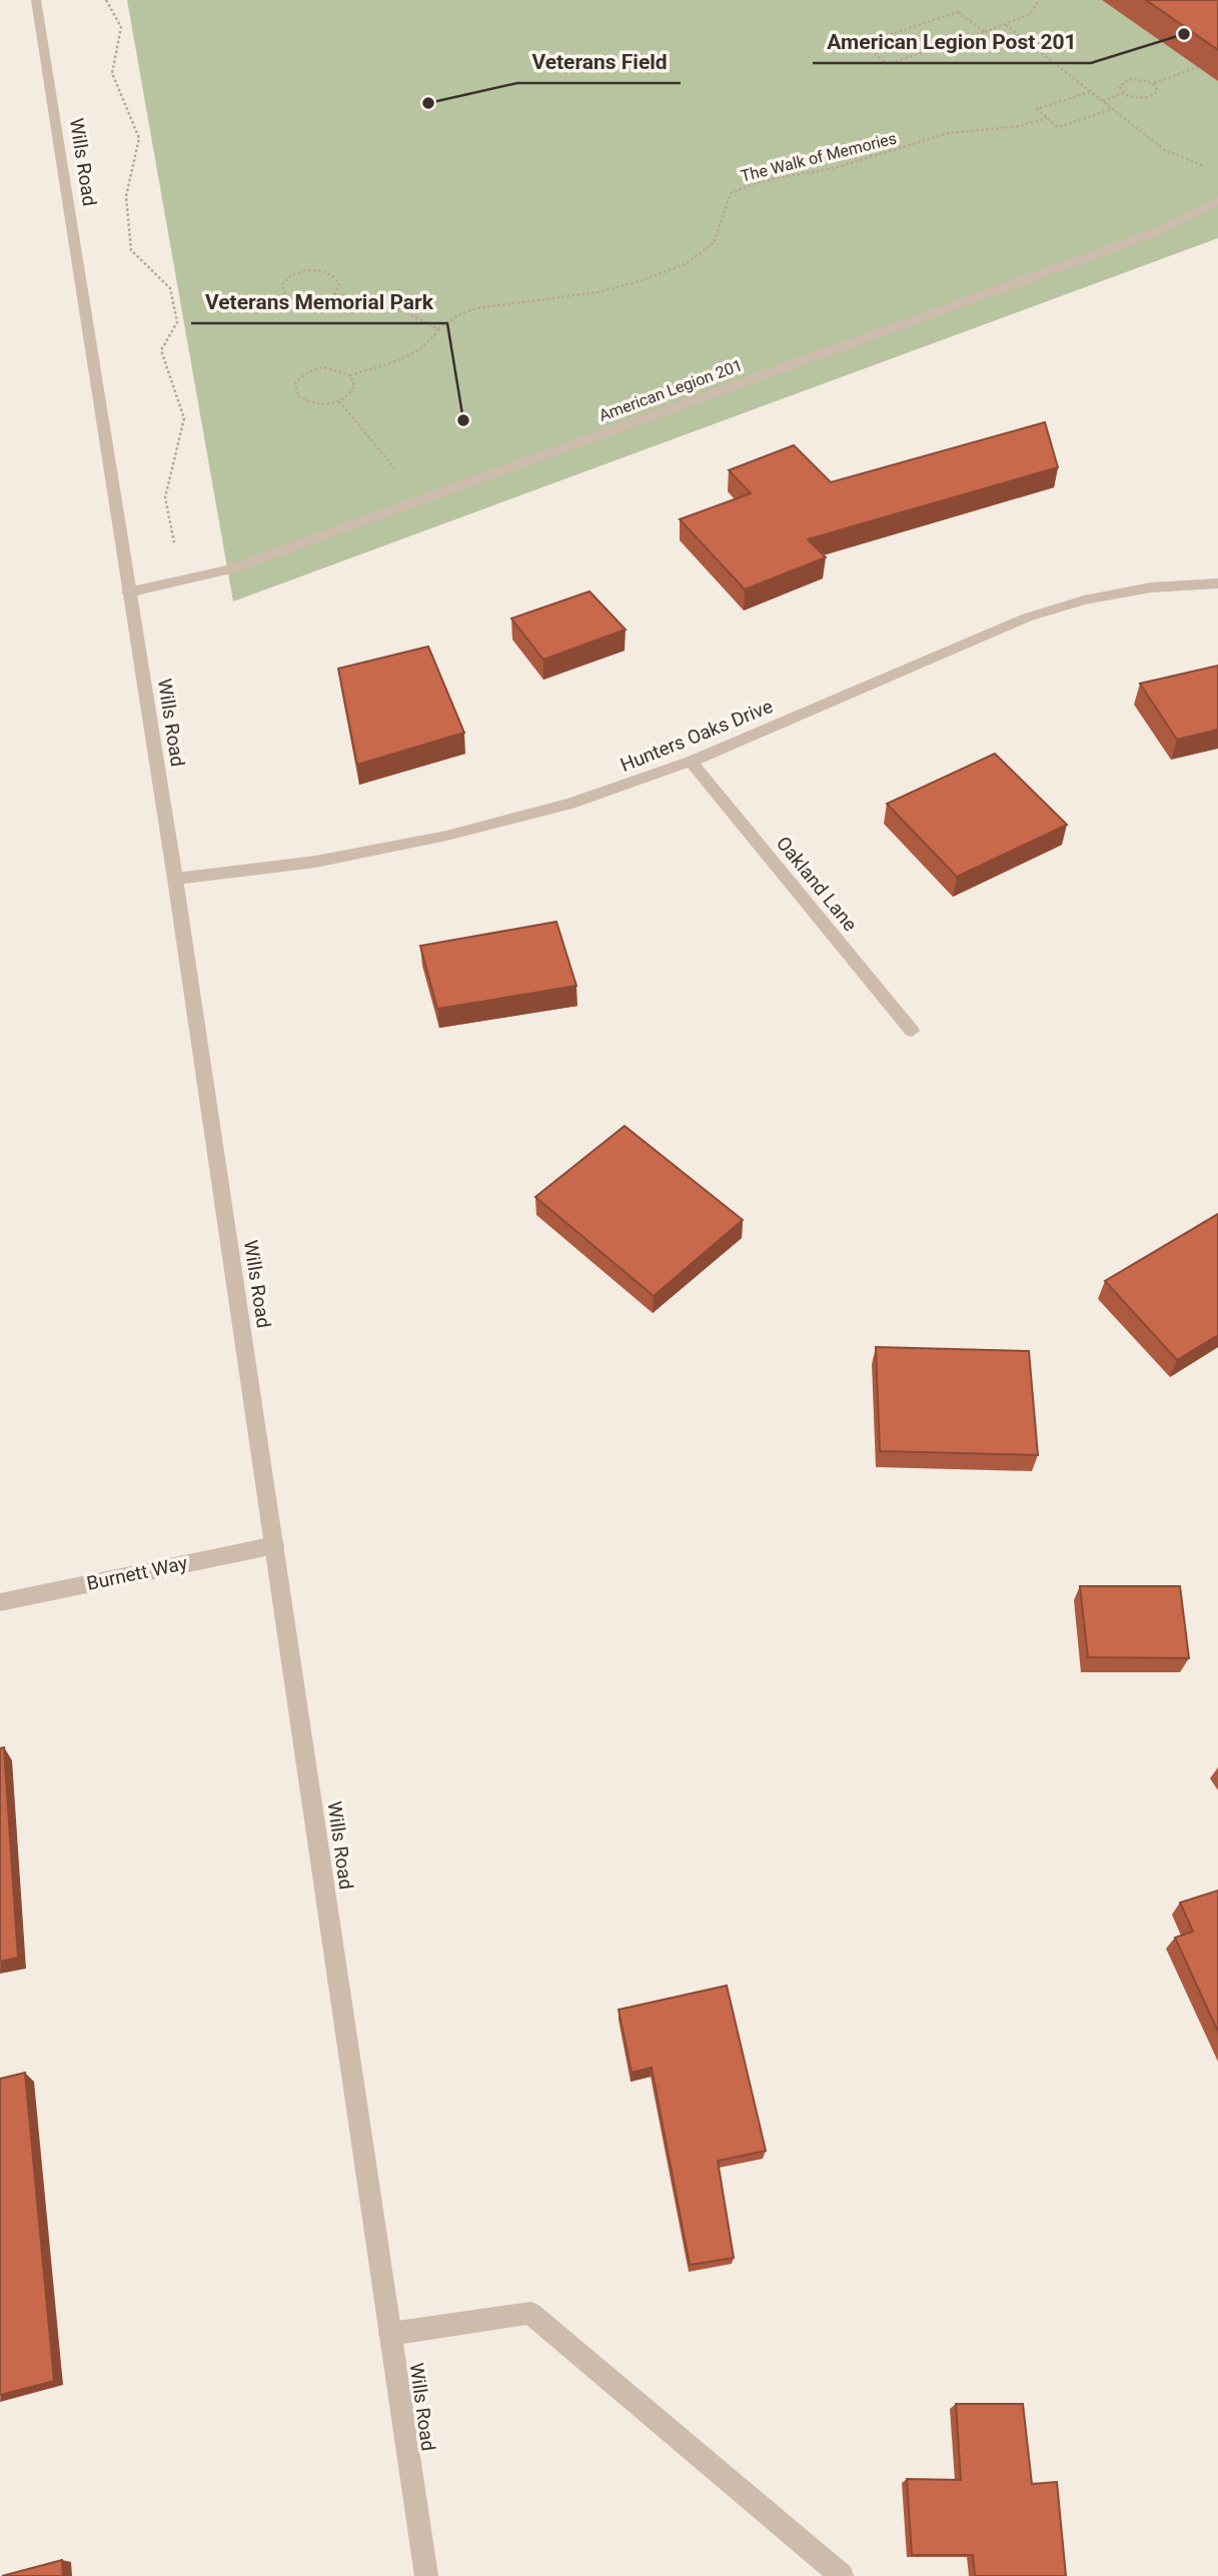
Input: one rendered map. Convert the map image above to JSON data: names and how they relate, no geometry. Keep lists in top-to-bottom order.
{
  "streets": {
    "street": [
      "Wills Road",
      "American Legion 201",
      "Hunters Oaks Drive",
      "Oakland Lane",
      "Burnett Way"
    ],
    "path": ["The Walk of Memories"]
  },
  "crossings": [
    ["Wills Road", "American Legion 201"],
    ["Wills Road", "Hunters Oaks Drive"],
    ["Wills Road", "Burnett Way"],
    ["Hunters Oaks Drive", "Oakland Lane"]
  ],
  "places": ["American Legion Post 201", "Veterans Field", "Veterans Memorial Park"]
}
